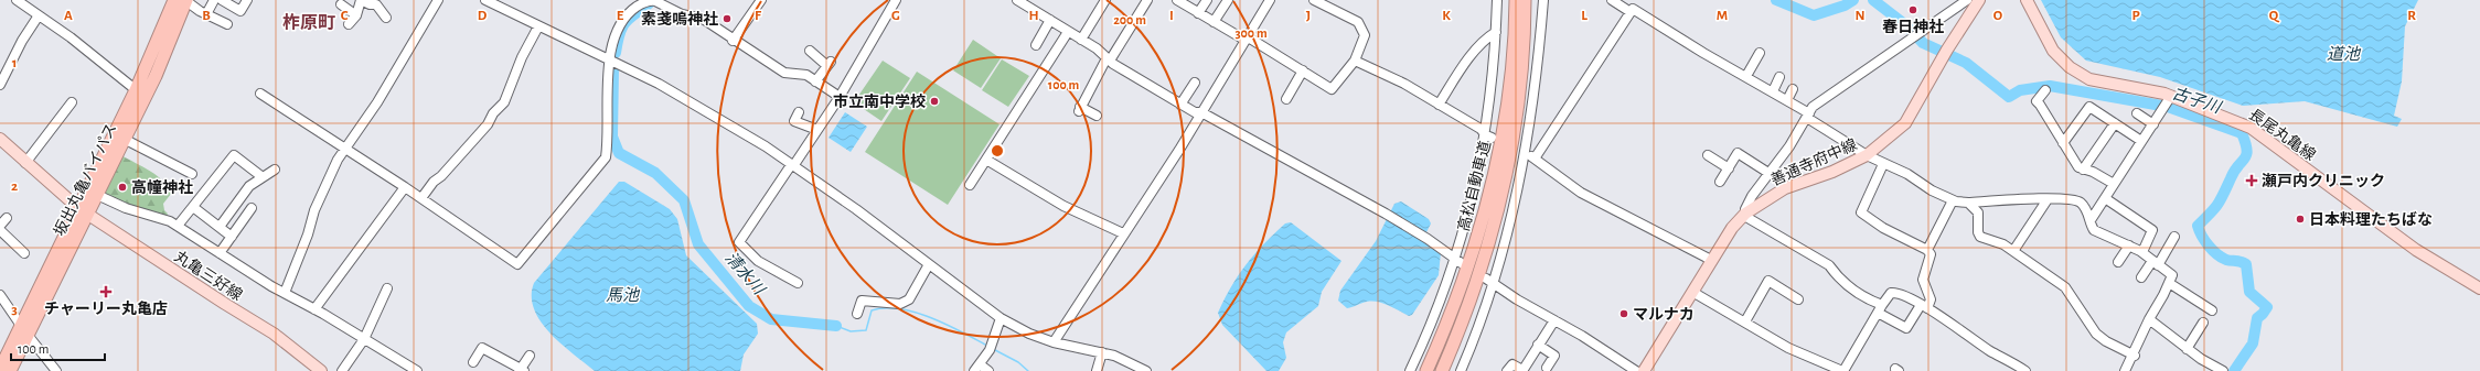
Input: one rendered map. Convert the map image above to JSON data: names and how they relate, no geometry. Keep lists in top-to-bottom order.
{
  "streets": {
    "highway": ["坂出丸亀バイパス", "高松自動車道"],
    "main road": ["長尾丸亀線", "善通寺府中線", "丸亀三好線"]
  },
  "crossings": [
    ["坂出丸亀バイパス", "丸亀三好線"]
  ],
  "districts": ["柞原町"],
  "water": [
    "道池",
    "古子川",
    "清水川",
    "馬池"
  ],
  "places": {
    "other": [
      "春日神社",
      "素戔嗚神社",
      "市立南中学校",
      "高幢神社",
      "日本料理たちばな",
      "マルナカ"
    ],
    "health": ["瀬戸内クリニック", "チャーリー丸亀店"]
  },
  "scale_bar": "100 m",
  "grid": {
    "columns": [
      "A",
      "B",
      "C",
      "D",
      "E",
      "F",
      "G",
      "H",
      "I",
      "J",
      "K",
      "L",
      "M",
      "N",
      "O",
      "P",
      "Q",
      "R"
    ],
    "rows": ["1", "2", "3"]
  },
  "rings": ["200 m", "300 m", "100 m"]
}
